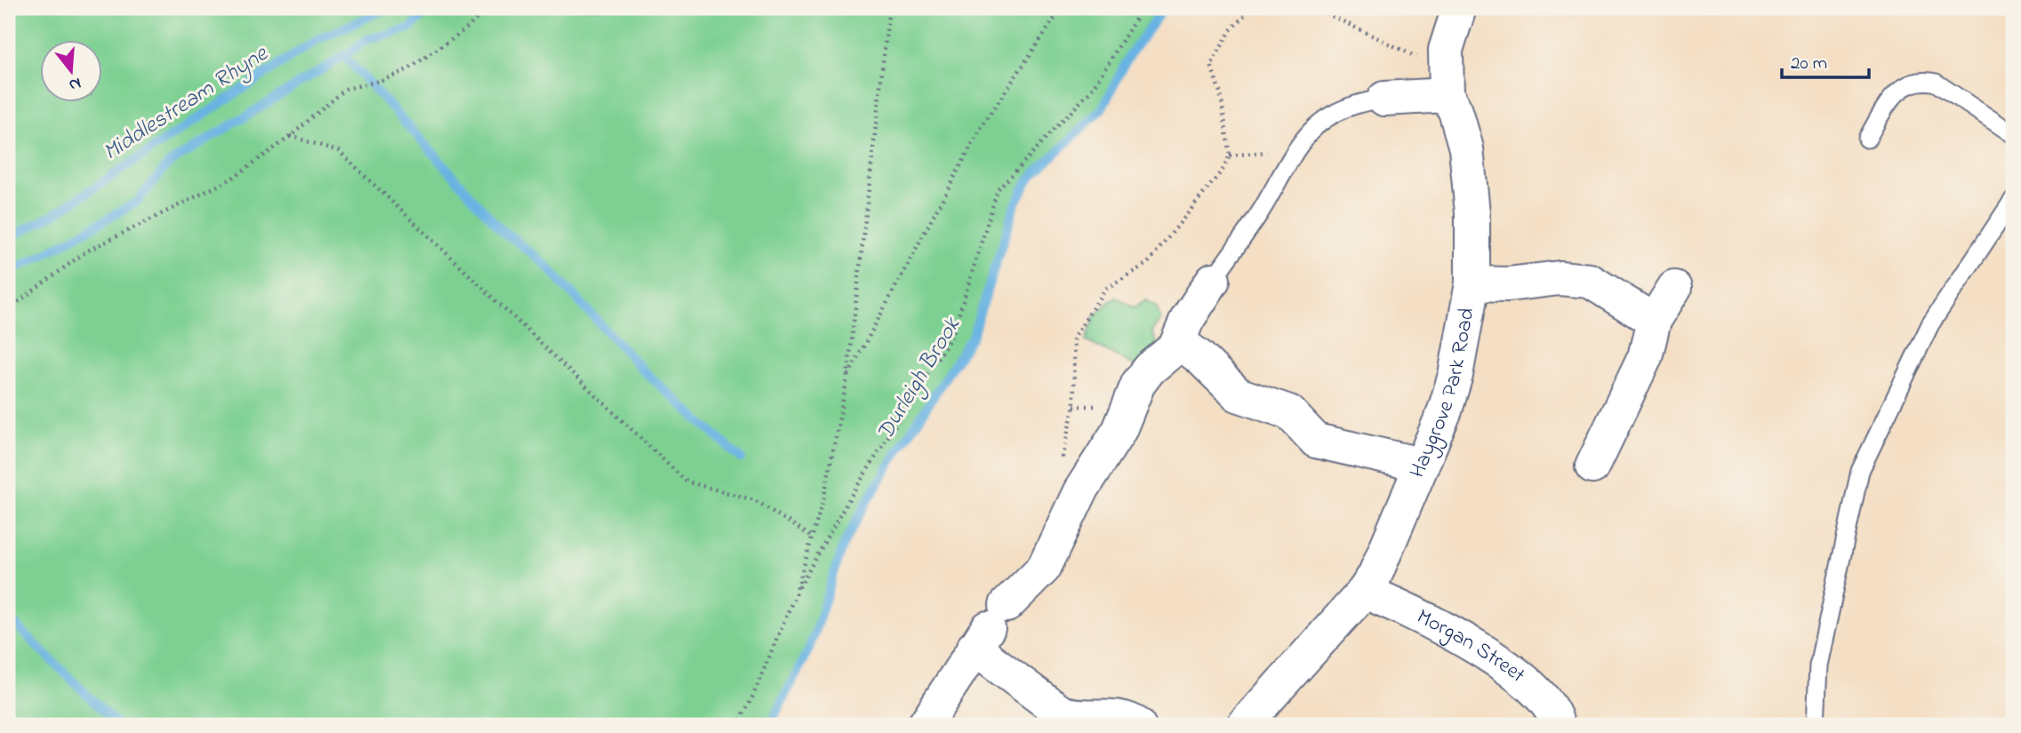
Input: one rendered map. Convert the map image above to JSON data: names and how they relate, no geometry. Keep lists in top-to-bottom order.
{
  "streets": {
    "street": ["Haygrove Park Road", "Morgan Street"]
  },
  "crossings": [
    ["Haygrove Park Road", "Morgan Street"]
  ],
  "water": ["Middlestream Rhyne", "Durleigh Brook"],
  "scale_bar": "20 m",
  "north": "bottom"
}
